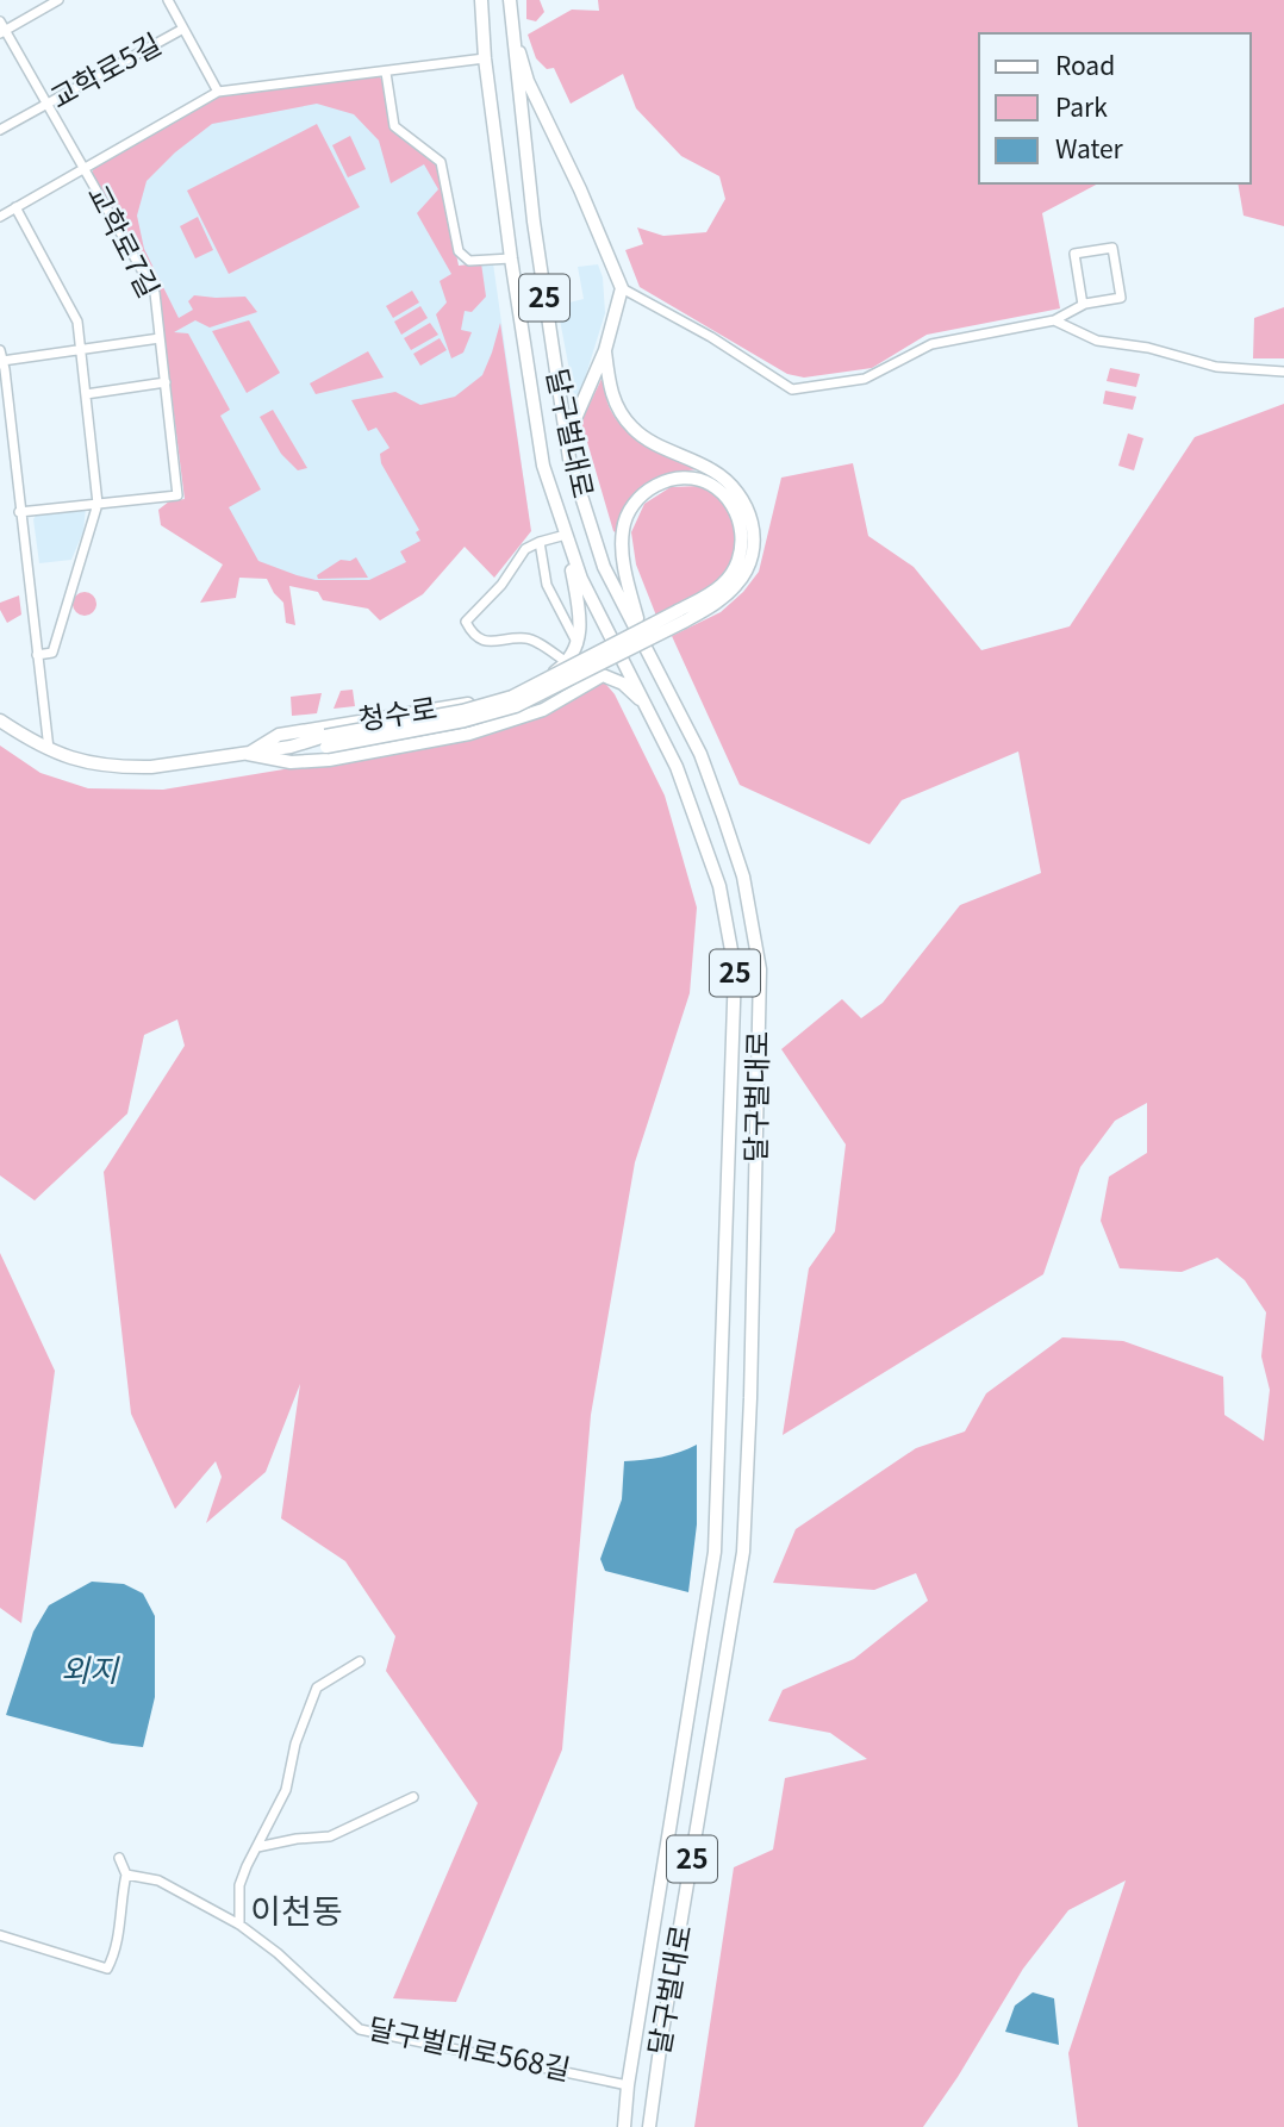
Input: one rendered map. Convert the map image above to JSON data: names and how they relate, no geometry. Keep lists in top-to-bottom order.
{
  "streets": {
    "main road": ["25", "달구벌대로", "청수로"],
    "street": ["교학로5길", "교학로7길", "달구벌대로568길"]
  },
  "crossings": [
    ["교학로5길", "교학로7길"],
    ["달구벌대로", "청수로"],
    ["달구벌대로", "달구벌대로568길"]
  ],
  "districts": ["이천동"],
  "water": ["외지"],
  "legend": ["Road", "Park", "Water"]
}
